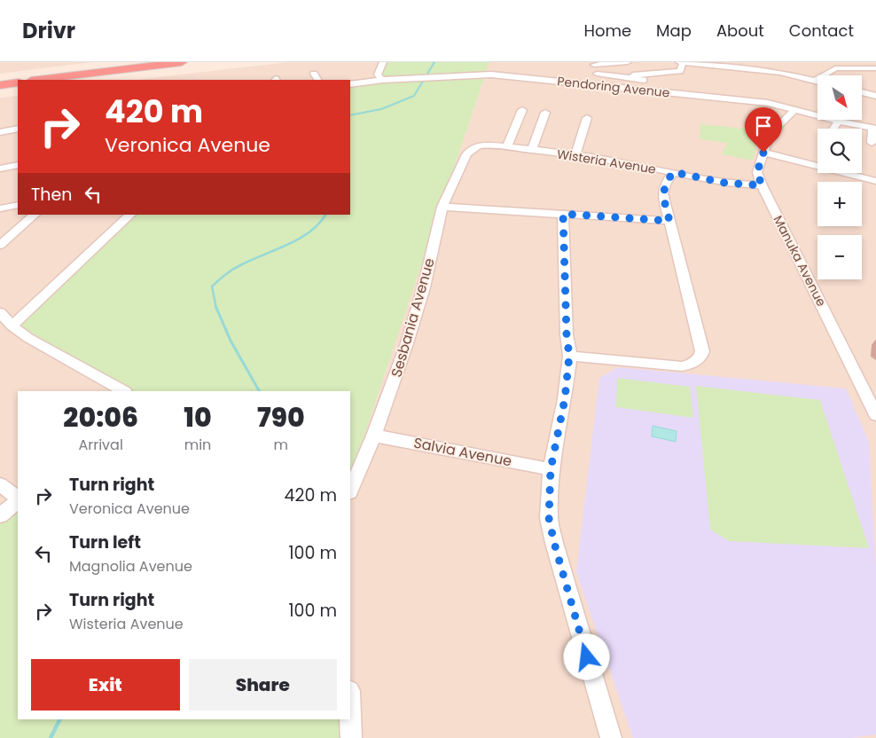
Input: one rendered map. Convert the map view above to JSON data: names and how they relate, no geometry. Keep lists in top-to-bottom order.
{
  "streets": {
    "street": [
      "Pendoring Avenue",
      "Wisteria Avenue",
      "Manuka Avenue",
      "Sesbania Avenue",
      "Salvia Avenue"
    ]
  },
  "crossings": [
    ["Pendoring Avenue", "Manuka Avenue"],
    ["Wisteria Avenue", "Manuka Avenue"],
    ["Wisteria Avenue", "Sesbania Avenue"],
    ["Sesbania Avenue", "Salvia Avenue"]
  ],
  "north": "bottom right",
  "page": {
    "header": "Drivr",
    "nav": [
      "Home",
      "Map",
      "About",
      "Contact"
    ],
    "map_buttons": ["+", "−"],
    "turn": ["420 m", "Veronica Avenue"],
    "then": "Then",
    "eta": [
      "20:06",
      "Arrival",
      "10",
      "min",
      "790",
      "m"
    ],
    "list": [
      {
        "name": "Turn right",
        "note": "Veronica Avenue",
        "value": "420 m"
      },
      {
        "name": "Turn left",
        "note": "Magnolia Avenue",
        "value": "100 m"
      },
      {
        "name": "Turn right",
        "note": "Wisteria Avenue",
        "value": "100 m"
      }
    ],
    "buttons": ["Exit", "Share"]
  }
}
